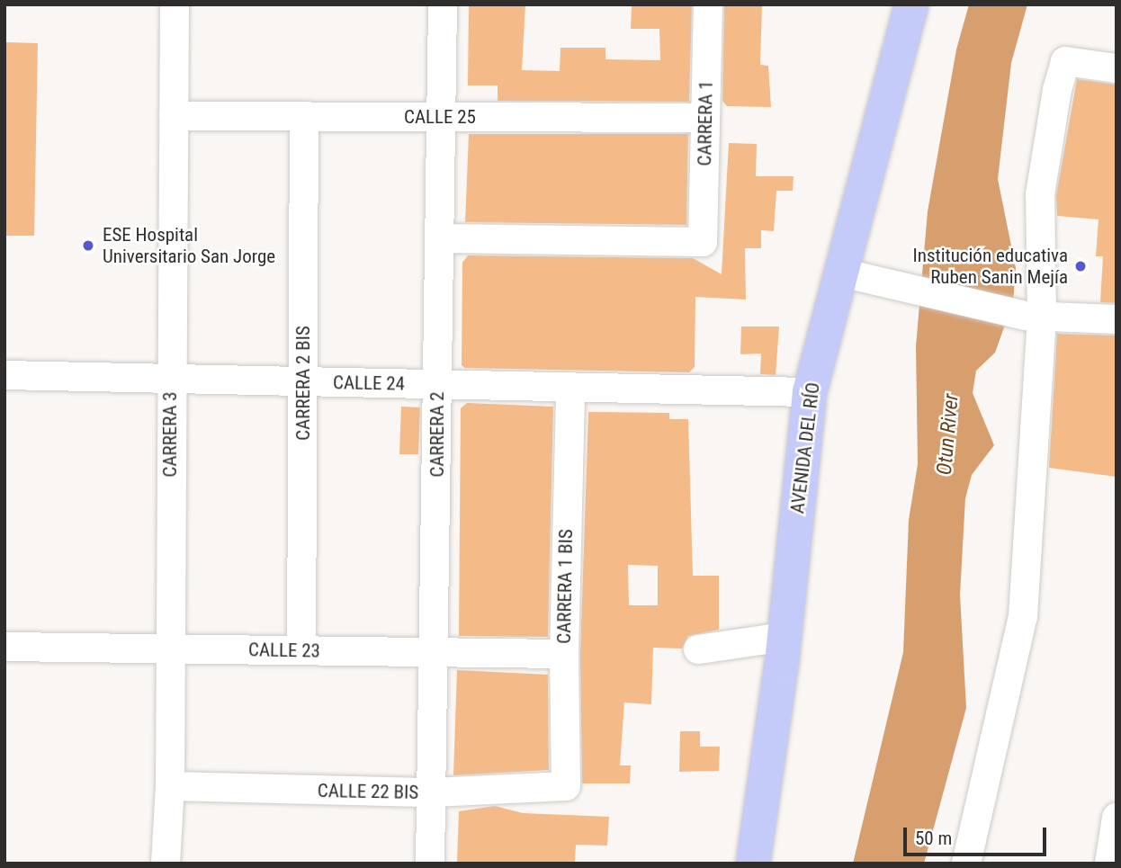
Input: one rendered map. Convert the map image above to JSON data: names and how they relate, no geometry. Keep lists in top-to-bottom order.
{
  "streets": {
    "main road": ["AVENIDA DEL RÍO"],
    "street": [
      "CALLE 25",
      "CARRERA 1",
      "CARRERA 2 BIS",
      "CALLE 24",
      "CARRERA 3",
      "CARRERA 2",
      "CARRERA 1 BIS",
      "CALLE 23",
      "CALLE 22 BIS"
    ]
  },
  "crossings": [
    ["CALLE 25", "CARRERA 1"],
    ["CALLE 25", "CARRERA 2 BIS"],
    ["CALLE 25", "CARRERA 3"],
    ["CALLE 25", "CARRERA 2"],
    ["CARRERA 1", "CARRERA 2"],
    ["CARRERA 2 BIS", "CALLE 24"],
    ["CARRERA 2 BIS", "CALLE 23"],
    ["CALLE 24", "CARRERA 3"],
    ["CALLE 24", "CARRERA 2"],
    ["CALLE 24", "AVENIDA DEL RÍO"],
    ["CALLE 24", "CARRERA 1 BIS"],
    ["CARRERA 3", "CALLE 23"],
    ["CARRERA 3", "CALLE 22 BIS"],
    ["CARRERA 2", "CALLE 23"],
    ["CARRERA 2", "CALLE 22 BIS"],
    ["CARRERA 1 BIS", "CALLE 23"],
    ["CARRERA 1 BIS", "CALLE 22 BIS"]
  ],
  "water": ["Otun River"],
  "places": ["ESE Hospital Universitario San Jorge", "Institución educativa Ruben Sanin Mejía"],
  "scale_bar": "50 m"
}
